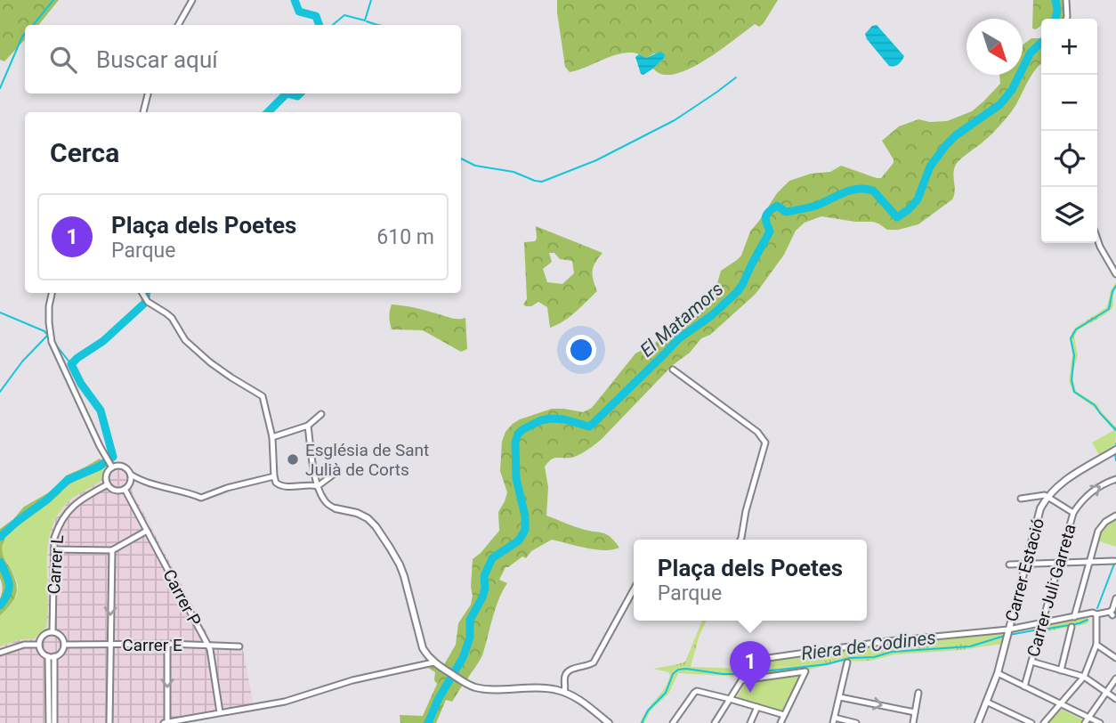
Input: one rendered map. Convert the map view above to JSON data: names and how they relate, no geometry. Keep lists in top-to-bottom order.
{
  "streets": {
    "street": [
      "Carrer L",
      "Carrer Estació",
      "Carrer Juli Garreta",
      "Carrer P",
      "Carrer E"
    ]
  },
  "crossings": [
    ["Carrer L", "Carrer P"],
    ["Carrer L", "Carrer E"],
    ["Carrer P", "Carrer E"]
  ],
  "water": ["El Matamors", "Riera de Codines"],
  "places": ["Església de Sant Julià de Corts"],
  "north": "bottom right",
  "page": {
    "map_buttons": ["+", "−"],
    "search": "Buscar aquí",
    "heading": "Cerca",
    "list": [
      {
        "mark": "1",
        "name": "Plaça dels Poetes",
        "note": "Parque",
        "value": "610 m"
      }
    ],
    "popup": ["Plaça dels Poetes", "Parque"],
    "pins": "1"
  }
}
